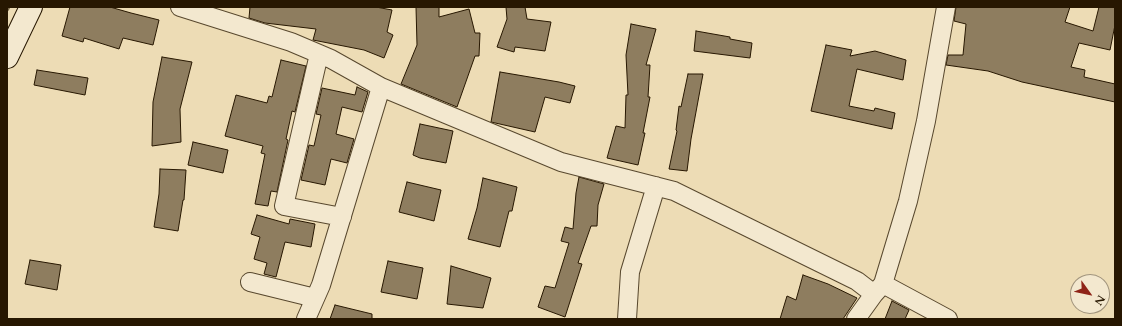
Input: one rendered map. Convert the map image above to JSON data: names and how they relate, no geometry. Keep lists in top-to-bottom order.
{
  "north": "bottom right"
}
